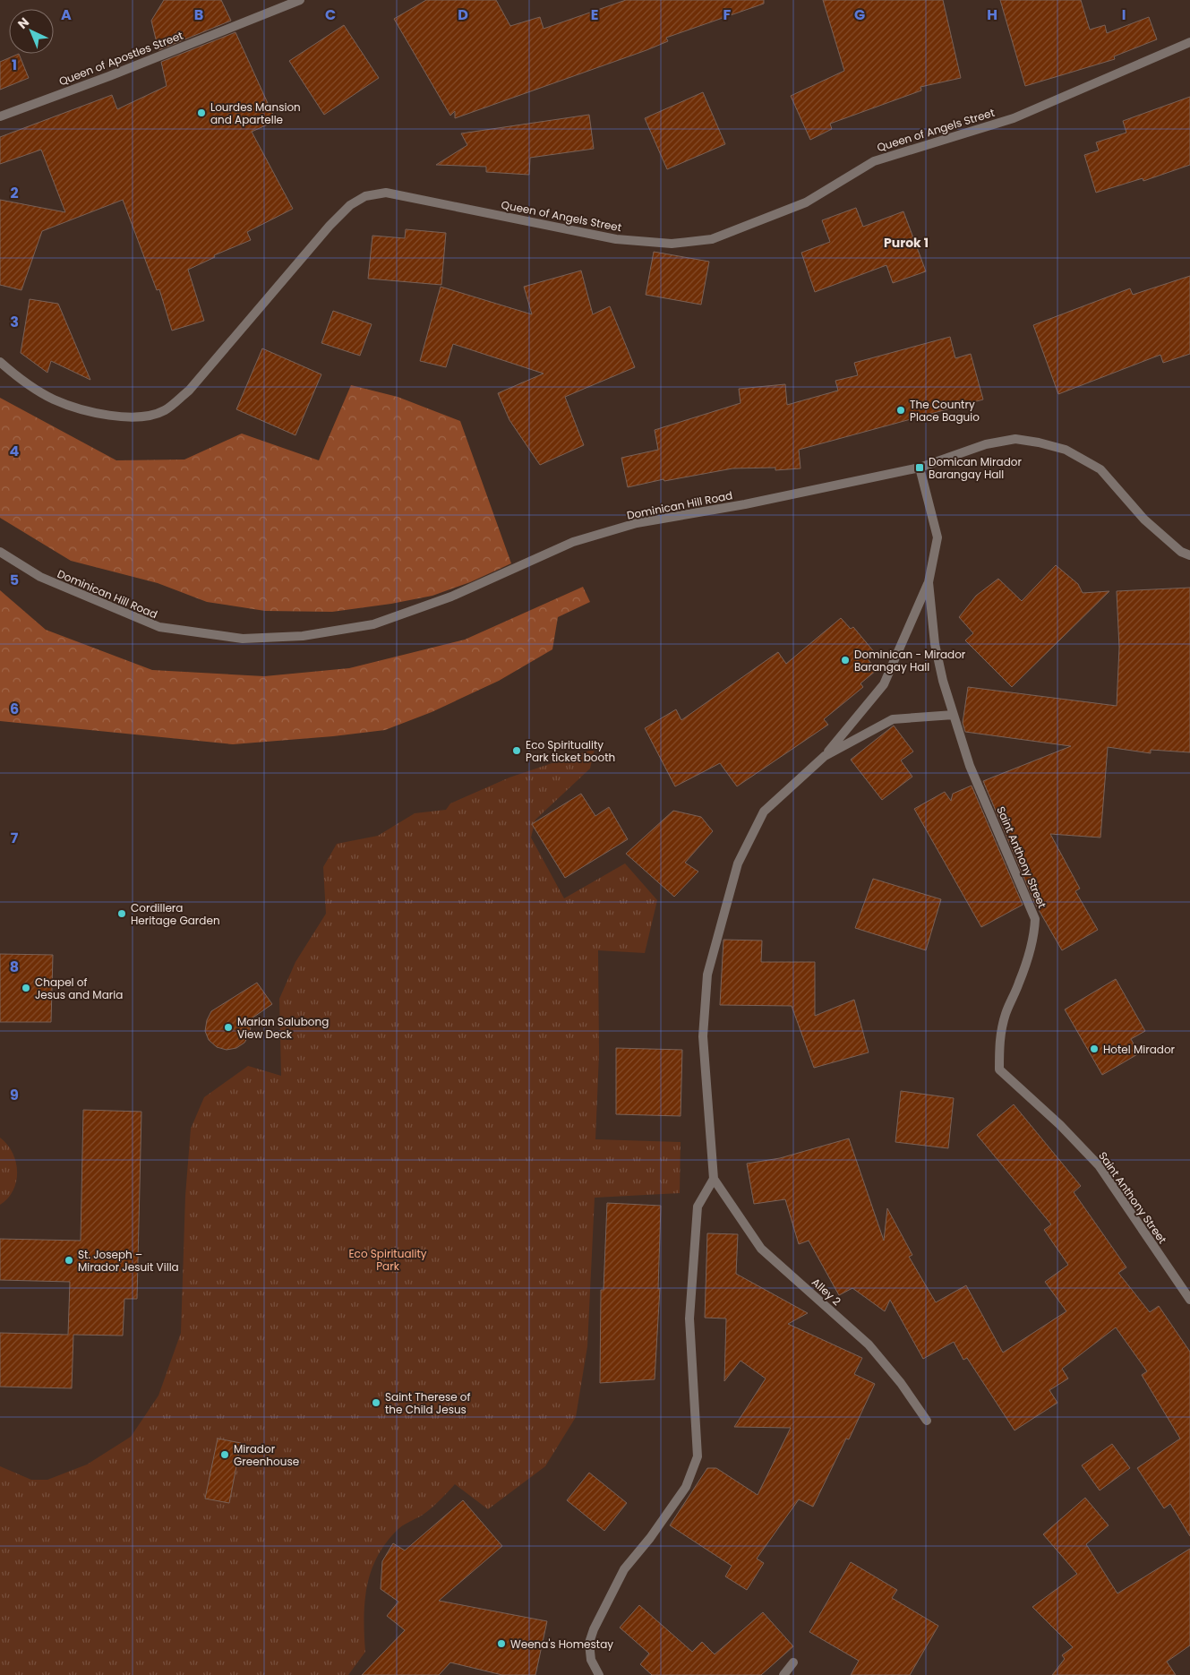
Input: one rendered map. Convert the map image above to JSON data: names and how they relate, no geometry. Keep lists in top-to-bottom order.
{
  "streets": {
    "street": [
      "Queen of Apostles Street",
      "Queen of Angels Street",
      "Dominican Hill Road",
      "Saint Anthony Street",
      "Alley 2"
    ]
  },
  "crossings": [
    ["Dominican Hill Road", "Saint Anthony Street"]
  ],
  "districts": ["Purok 1"],
  "parks": ["Eco Spirituality Park"],
  "places": {
    "other": [
      "Lourdes Mansion and Apartelle",
      "The Country Place Baguio",
      "Dominican - Mirador Barangay Hall",
      "Eco Spirituality Park ticket booth",
      "Cordillera Heritage Garden",
      "Chapel of Jesus and Maria",
      "Marian Salubong View Deck",
      "Hotel Mirador",
      "St. Joseph – Mirador Jesuit Villa",
      "Saint Therese of the Child Jesus",
      "Mirador Greenhouse",
      "Weena's Homestay"
    ],
    "transit": ["Domican Mirador Barangay Hall"]
  },
  "north": "top left",
  "grid": {
    "columns": [
      "A",
      "B",
      "C",
      "D",
      "E",
      "F",
      "G",
      "H",
      "I"
    ],
    "rows": [
      "1",
      "2",
      "3",
      "4",
      "5",
      "6",
      "7",
      "8",
      "9"
    ]
  }
}
